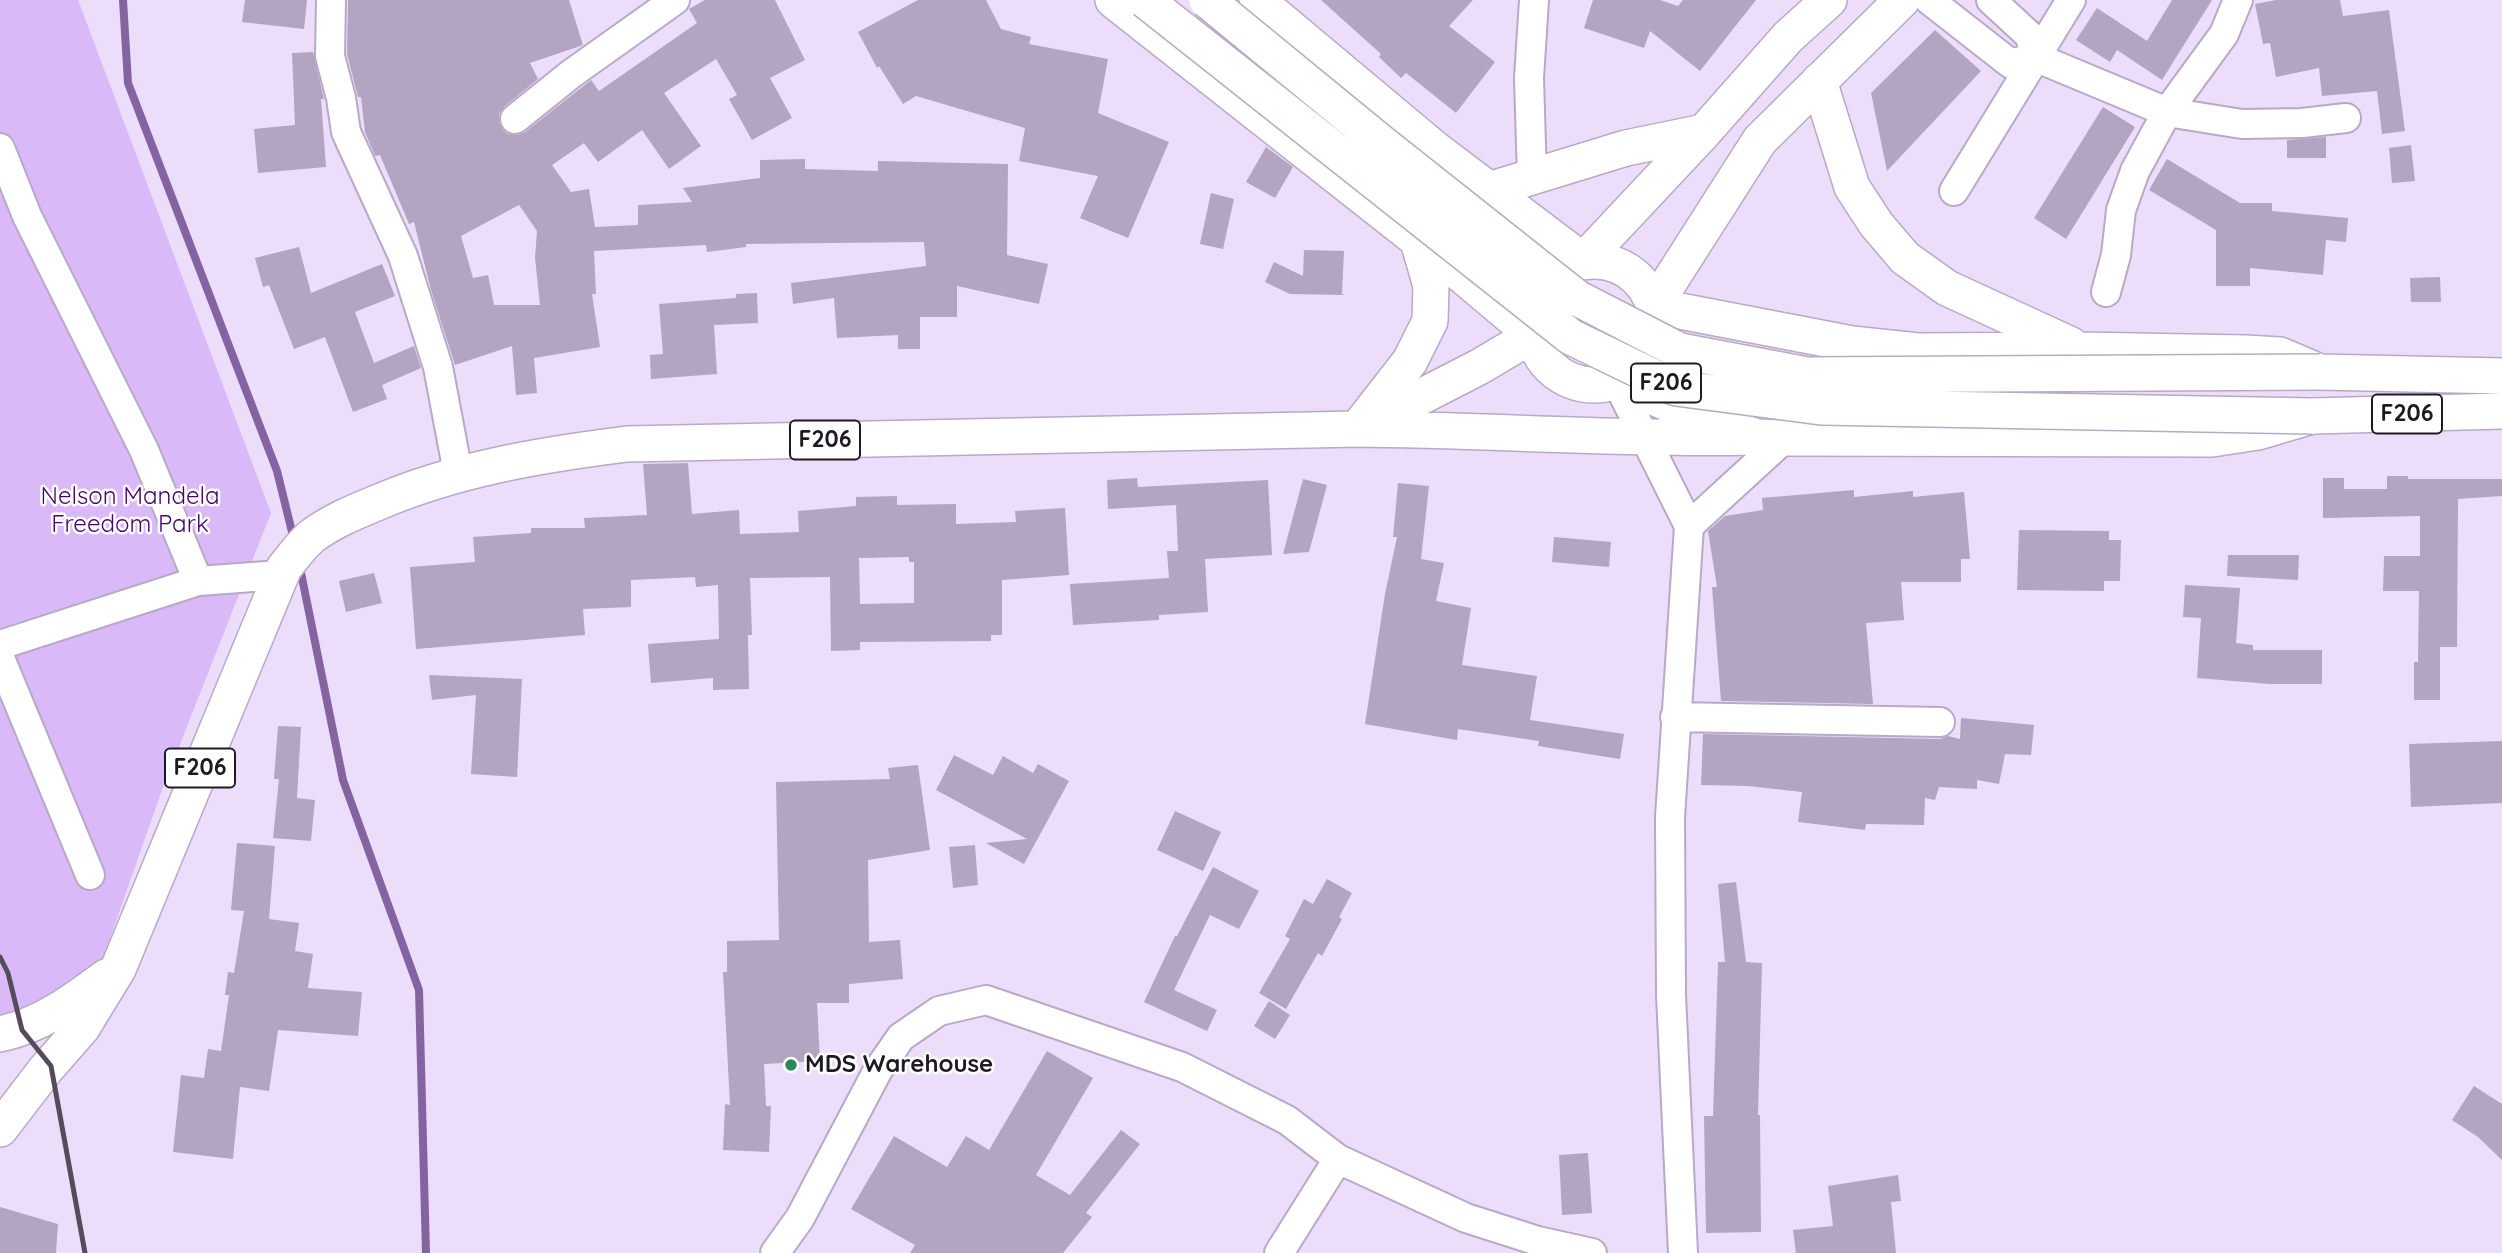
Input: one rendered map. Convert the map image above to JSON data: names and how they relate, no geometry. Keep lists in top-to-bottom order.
{
  "streets": {
    "main road": ["F206"]
  },
  "parks": ["Nelson Mandela Freedom Park"],
  "places": ["MDS Warehouse"]
}
